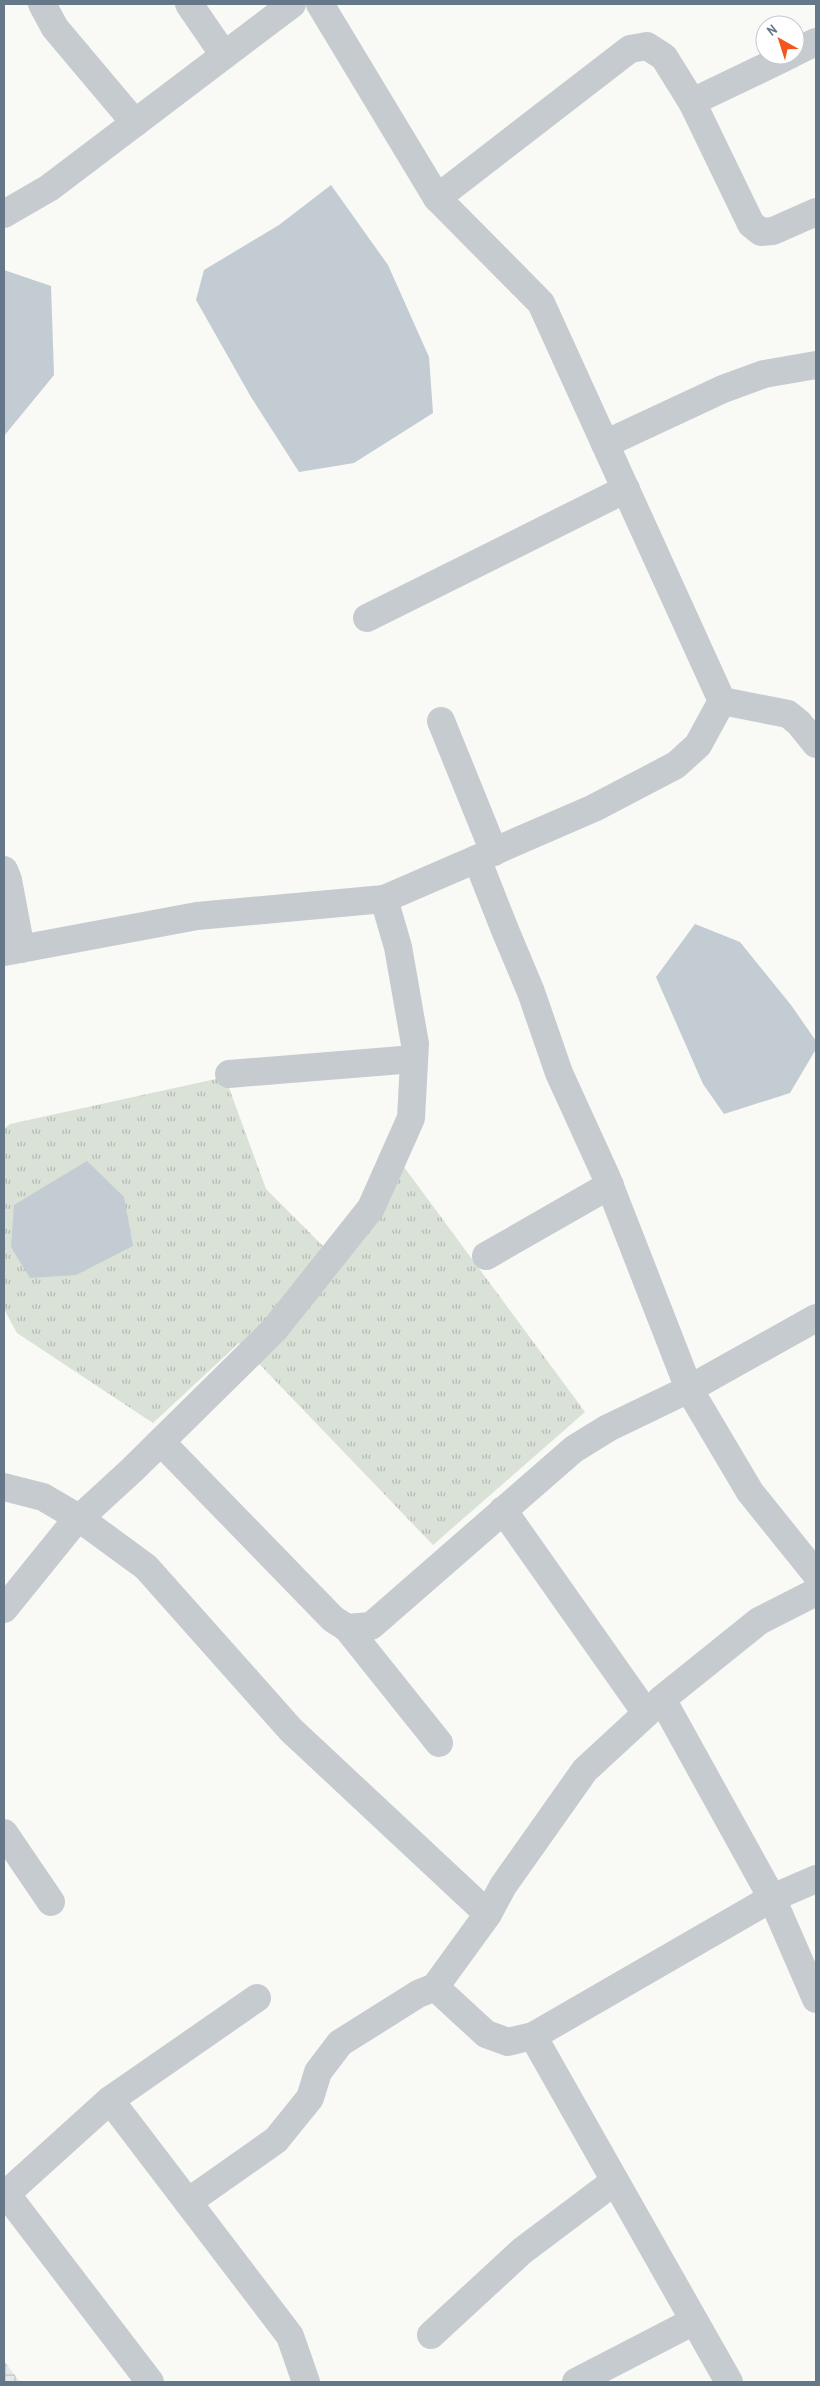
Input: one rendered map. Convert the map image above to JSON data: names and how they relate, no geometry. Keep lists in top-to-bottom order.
{
  "north": "top left"
}
